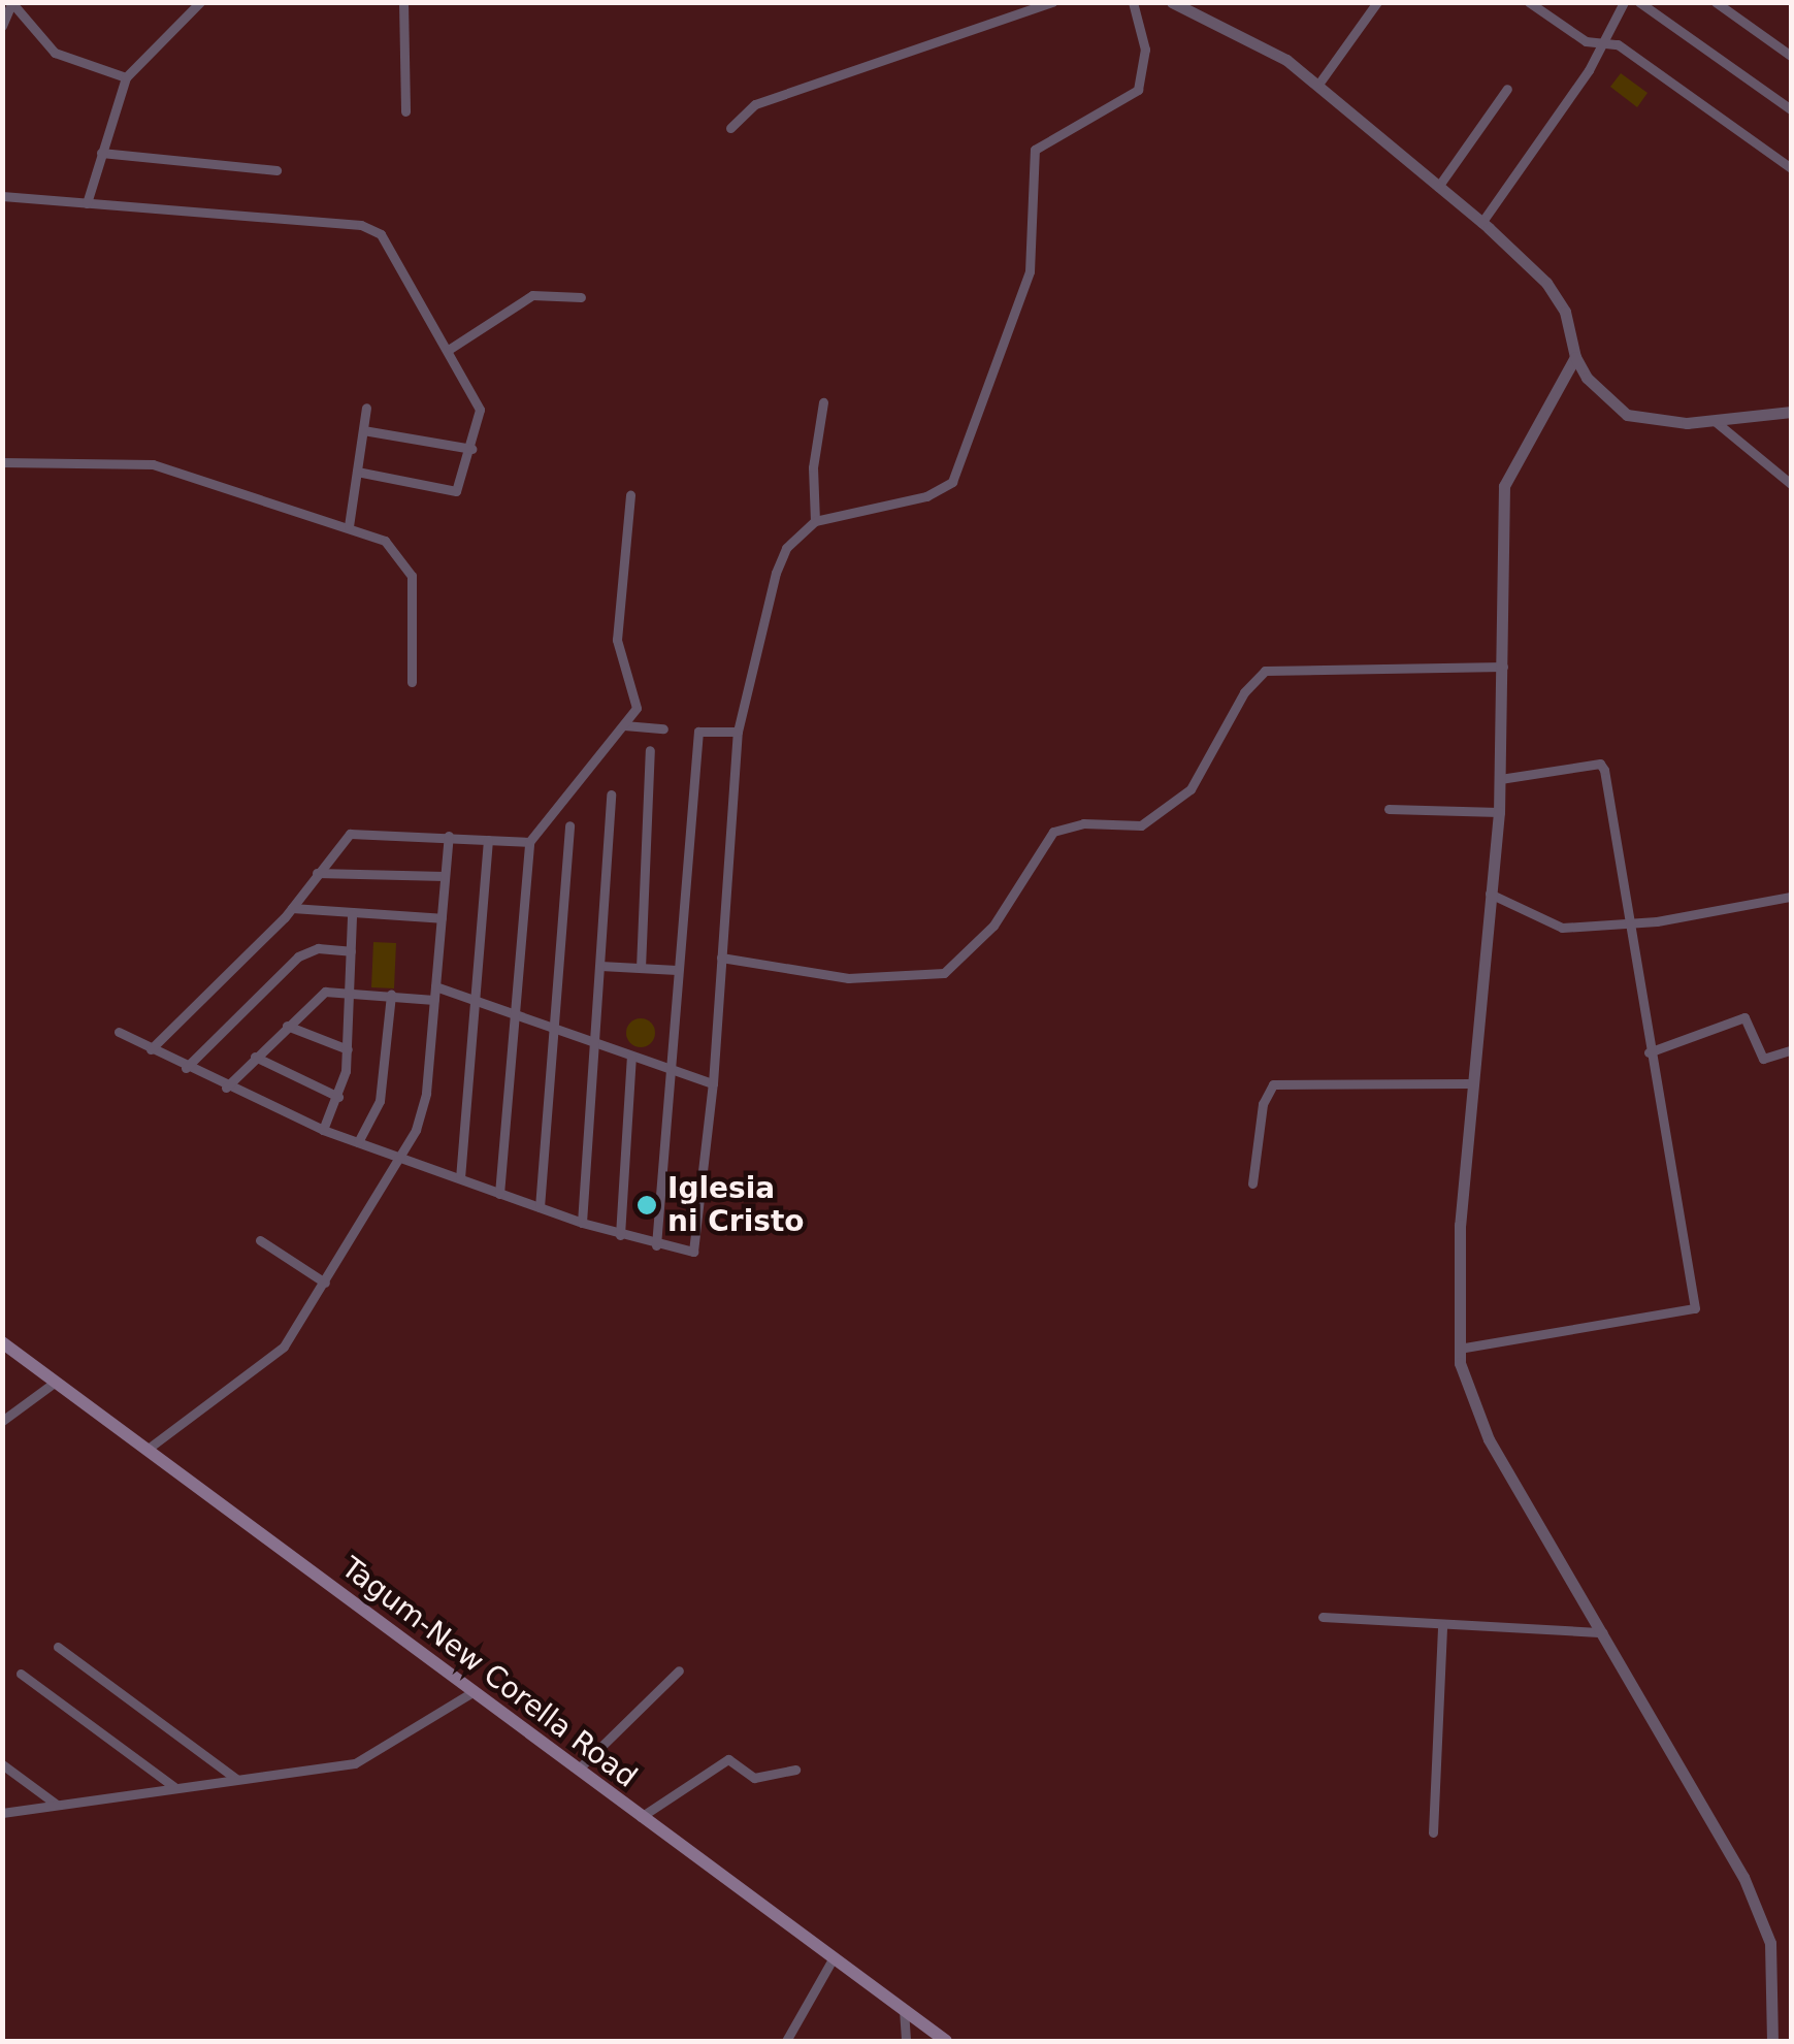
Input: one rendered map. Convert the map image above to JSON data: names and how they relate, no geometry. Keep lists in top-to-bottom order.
{
  "streets": {
    "main road": ["Tagum-New Corella Road"]
  },
  "places": ["Iglesia ni Cristo"]
}
